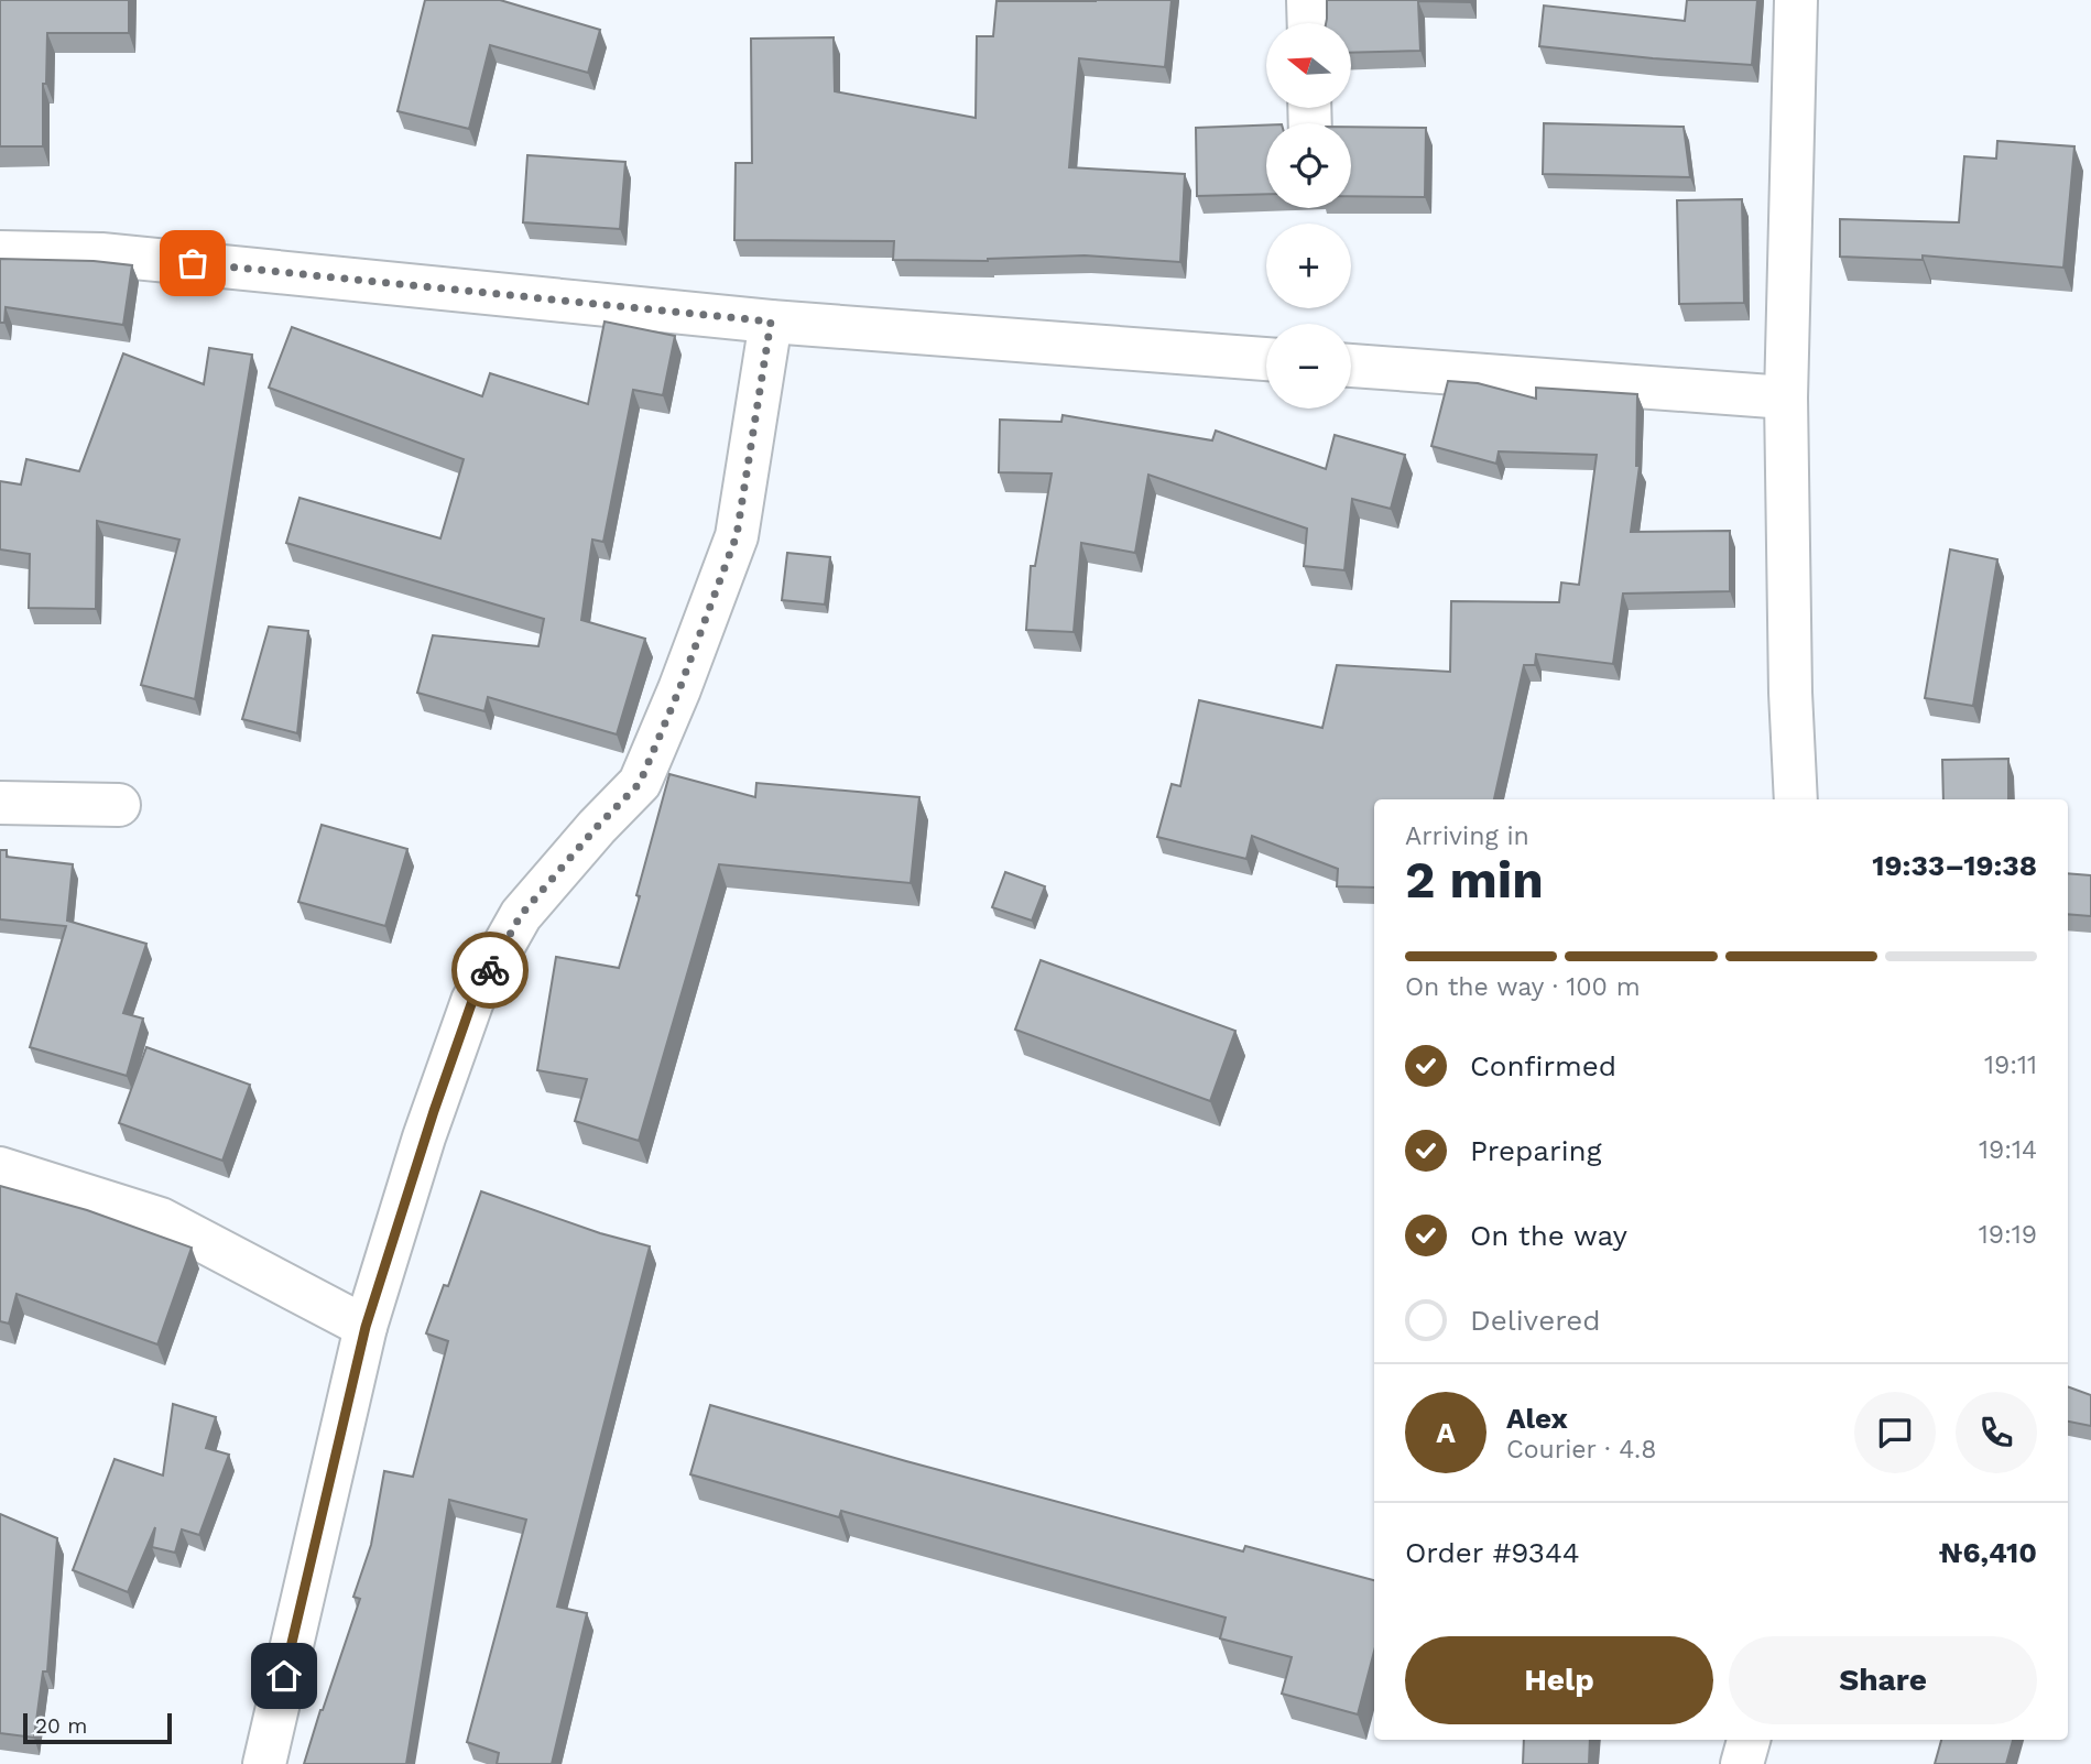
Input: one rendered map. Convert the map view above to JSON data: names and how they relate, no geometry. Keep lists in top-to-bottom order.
{
  "scale_bar": "20 m",
  "north": "left",
  "page": {
    "map_buttons": ["+", "−"],
    "heading": ["2 min", "Arriving in", "19:33–19:38"],
    "panel": [
      "Alex",
      "Courier · 4.8",
      "Order #9344",
      "₦6,410"
    ],
    "bar": "On the way · 100 m",
    "list": [
      ["Confirmed", "19:11"],
      ["Preparing", "19:14"],
      ["On the way", "19:19"],
      "Delivered"
    ],
    "round": "A",
    "buttons": ["Help", "Share"],
    "scale": "20 m"
  }
}
